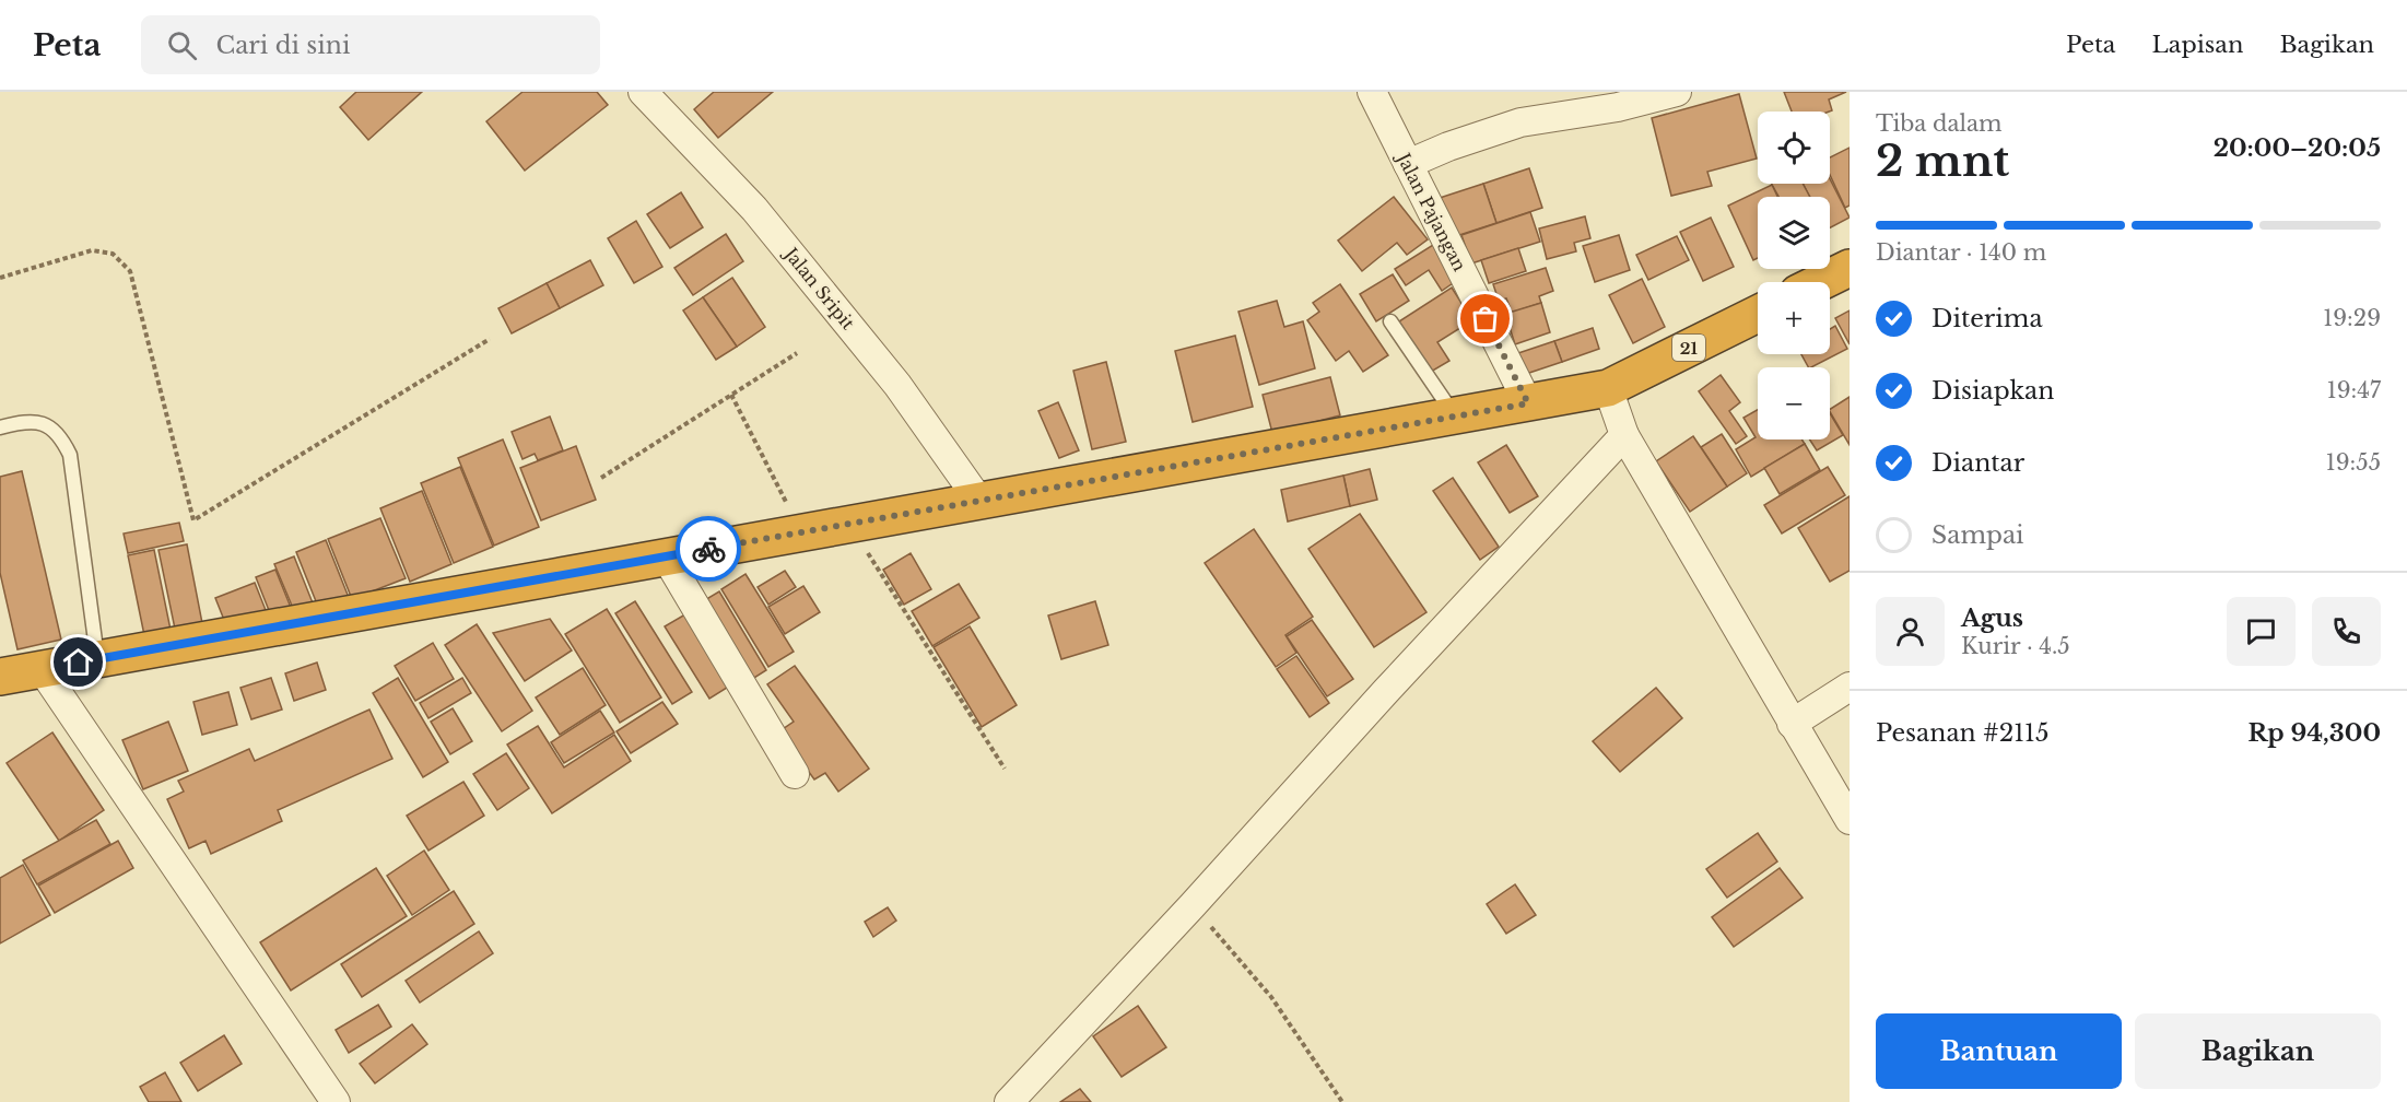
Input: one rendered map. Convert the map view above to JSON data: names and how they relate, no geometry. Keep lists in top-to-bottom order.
{
  "streets": {
    "highway": ["21"],
    "street": ["Jalan Pajangan", "Jalan Sripit"]
  },
  "crossings": [
    ["Jalan Pajangan", "21"],
    ["Jalan Sripit", "21"]
  ],
  "page": {
    "header": "Peta",
    "search": "Cari di sini",
    "nav": ["Peta", "Lapisan", "Bagikan"],
    "heading": ["2 mnt", "Tiba dalam", "20:00–20:05"],
    "panel": [
      "Agus",
      "Kurir · 4.5",
      "Pesanan #2115",
      "Rp 94,300"
    ],
    "map_buttons": ["+", "−"],
    "bar": "Diantar · 140 m",
    "list": [
      ["Diterima", "19:29"],
      ["Disiapkan", "19:47"],
      ["Diantar", "19:55"],
      "Sampai"
    ],
    "buttons": ["Bantuan", "Bagikan"]
  }
}
